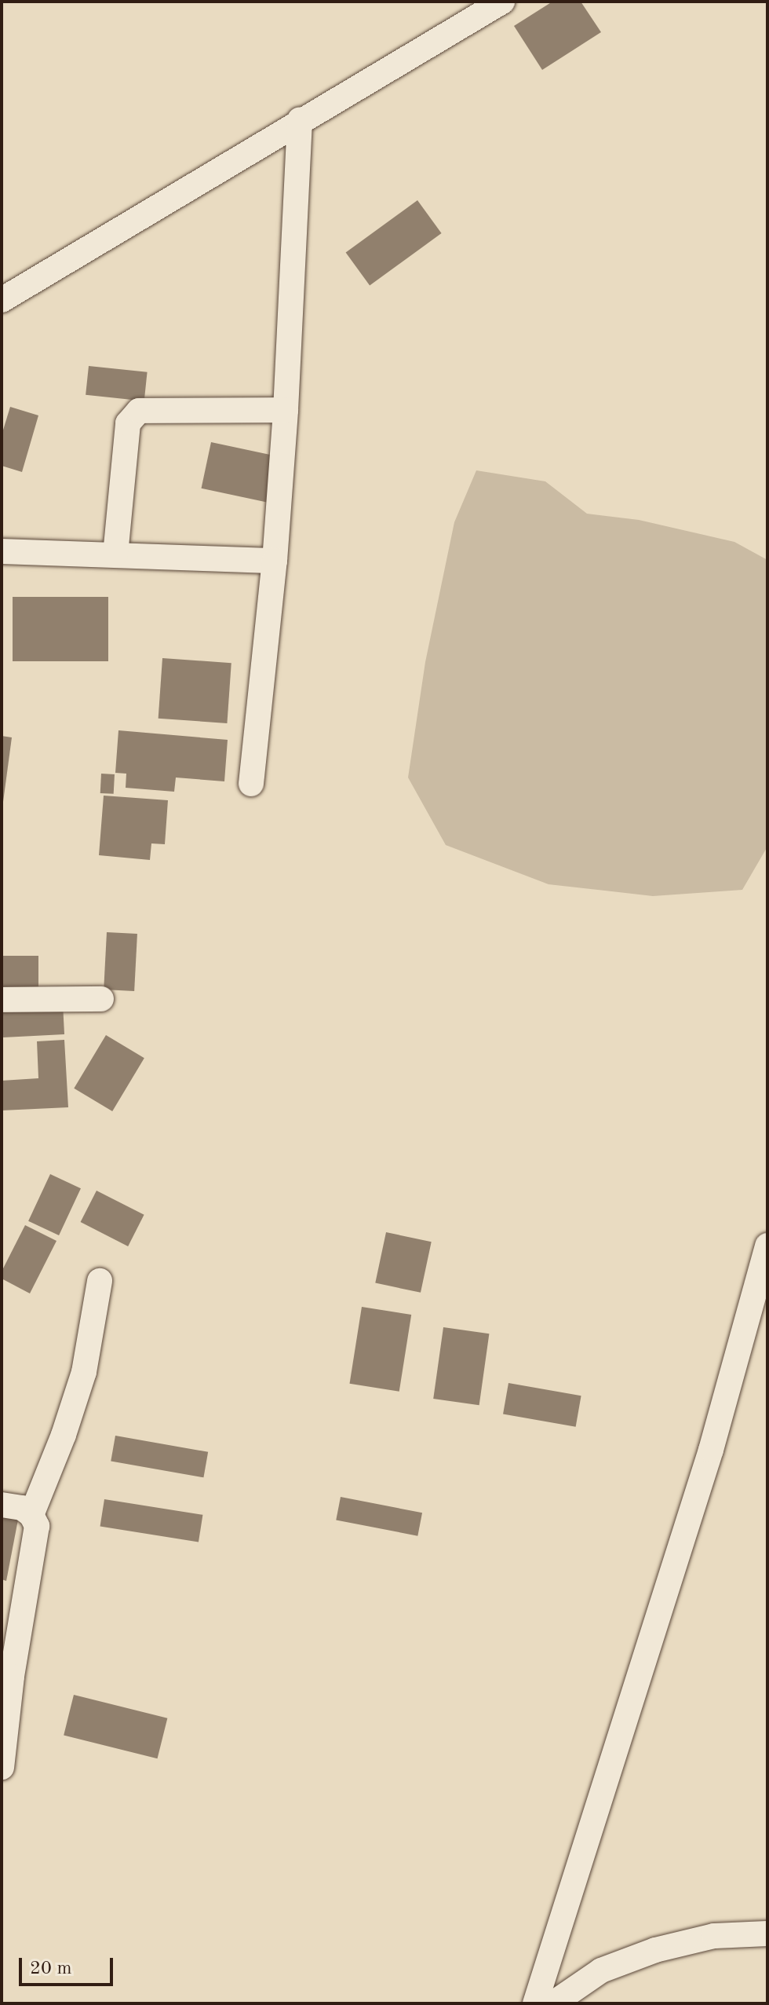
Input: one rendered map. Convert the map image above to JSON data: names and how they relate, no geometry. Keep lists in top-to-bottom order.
{
  "scale_bar": "20 m"
}
